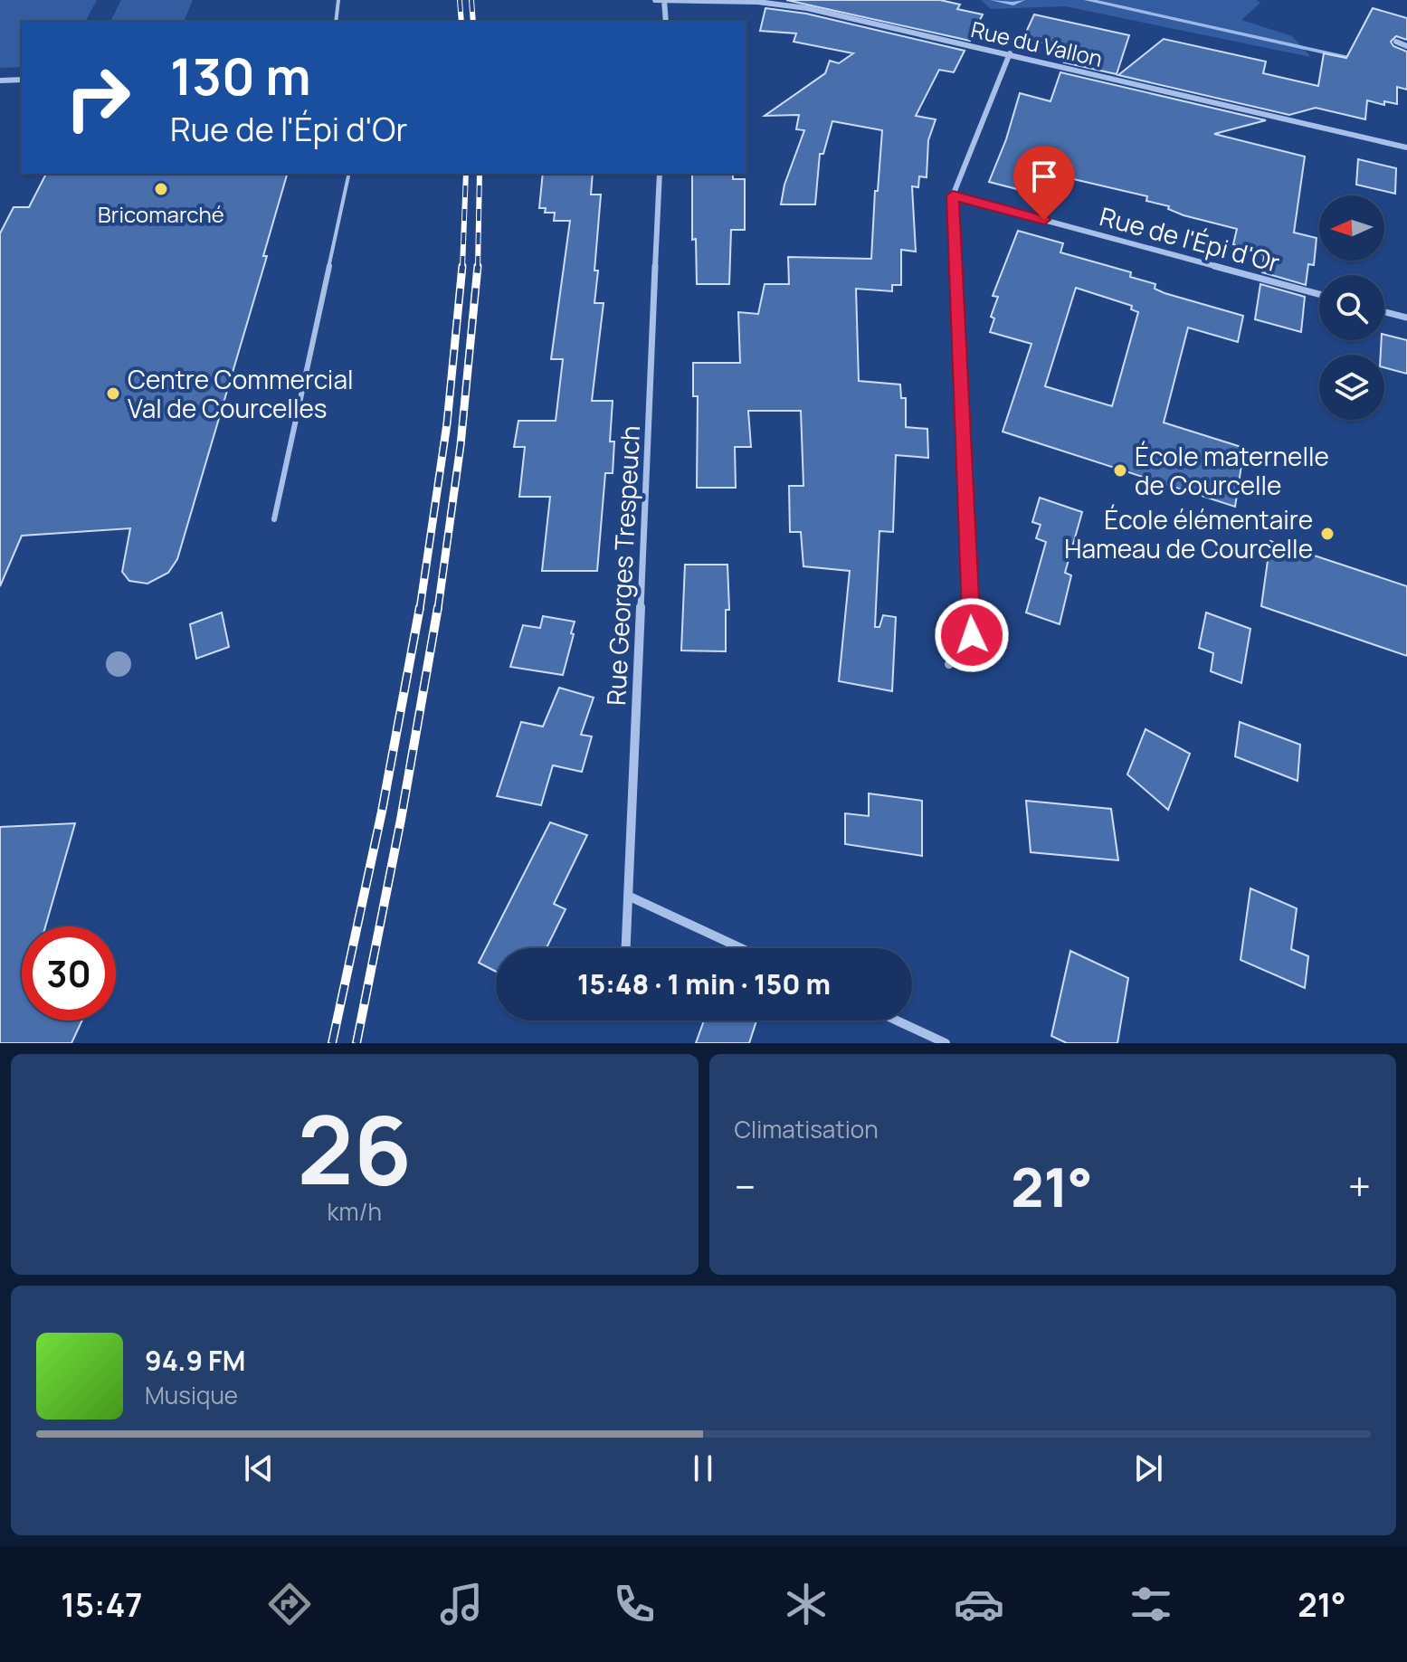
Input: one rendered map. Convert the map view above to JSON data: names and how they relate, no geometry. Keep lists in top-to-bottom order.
{
  "streets": {
    "street": ["Rue du Vallon", "Rue de l'Épi d'Or", "Rue Georges Trespeuch"]
  },
  "places": [
    "Bricomarché",
    "Centre Commercial Val de Courcelles",
    "École maternelle de Courcelle",
    "École élémentaire Hameau de Courcelle"
  ],
  "north": "left",
  "page": {
    "turn": ["130 m", "Rue de l'Épi d'Or"],
    "limit": "30",
    "trip": "15:48 · 1 min · 150 m",
    "tile": [
      ["26", "km/h"],
      "Climatisation"
    ],
    "heat": ["−", "21°", "+"],
    "song": ["94.9 FM", "Musique"],
    "tabs": ["15:47", "21°"]
  }
}
